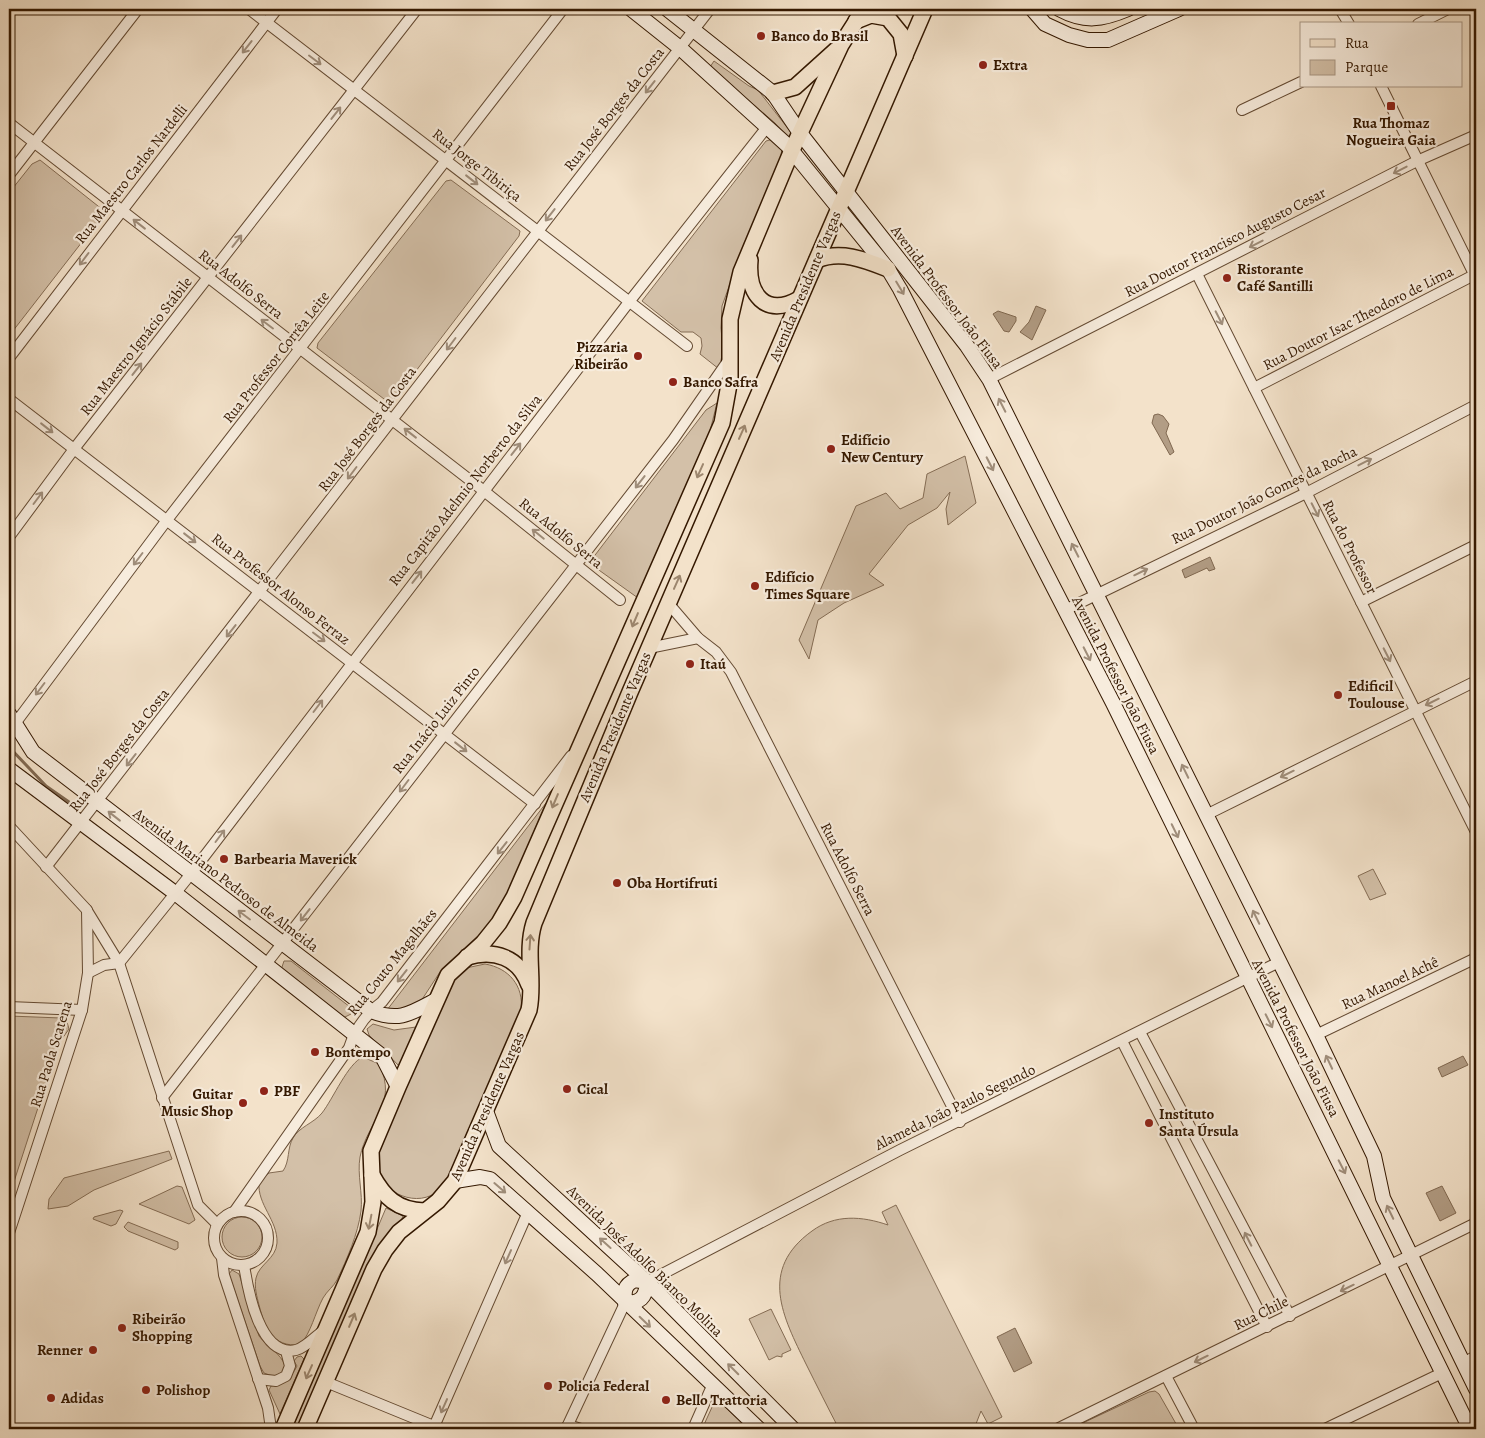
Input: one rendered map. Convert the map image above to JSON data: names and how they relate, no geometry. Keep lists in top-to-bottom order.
{
  "streets": {
    "main road": [
      "Avenida Presidente Vargas",
      "Avenida Professor João Fiusa",
      "Avenida Mariano Pedroso de Almeida",
      "Avenida José Adolfo Bianco Molina"
    ],
    "street": [
      "Rua José Borges da Costa",
      "Rua Jorge Tibiriça",
      "Rua Maestro Carlos Nardelli",
      "Rua Doutor Francisco Augusto Cesar",
      "Rua Adolfo Serra",
      "Rua Doutor Isac Theodoro de Lima",
      "Rua Maestro Ignácio Stábile",
      "Rua Professor Corrêa Leite",
      "Rua Capitão Adelmio Norberto da Silva",
      "Rua Doutor João Gomes da Rocha",
      "Rua do Professor",
      "Rua Professor Alonso Ferraz",
      "Rua Inácio Luiz Pinto",
      "Rua Couto Magalhães",
      "Rua Manoel Achê",
      "Rua Paola Scatena",
      "Alameda João Paulo Segundo",
      "Rua Chile"
    ]
  },
  "crossings": [
    ["Rua José Borges da Costa", "Rua Jorge Tibiriça"],
    ["Rua José Borges da Costa", "Rua Adolfo Serra"],
    ["Rua José Borges da Costa", "Avenida Professor João Fiusa"],
    ["Rua José Borges da Costa", "Rua Professor Alonso Ferraz"],
    ["Rua José Borges da Costa", "Avenida Mariano Pedroso de Almeida"],
    ["Rua Jorge Tibiriça", "Rua Maestro Carlos Nardelli"],
    ["Rua Jorge Tibiriça", "Rua Maestro Ignácio Stábile"],
    ["Rua Jorge Tibiriça", "Rua Professor Corrêa Leite"],
    ["Rua Jorge Tibiriça", "Rua Capitão Adelmio Norberto da Silva"],
    ["Rua Maestro Carlos Nardelli", "Rua Adolfo Serra"],
    ["Rua Doutor Francisco Augusto Cesar", "Avenida Professor João Fiusa"],
    ["Rua Doutor Francisco Augusto Cesar", "Rua do Professor"],
    ["Rua Adolfo Serra", "Avenida Presidente Vargas"],
    ["Rua Adolfo Serra", "Rua Maestro Ignácio Stábile"],
    ["Rua Adolfo Serra", "Rua Professor Corrêa Leite"],
    ["Rua Adolfo Serra", "Rua Capitão Adelmio Norberto da Silva"],
    ["Rua Adolfo Serra", "Rua Inácio Luiz Pinto"],
    ["Rua Adolfo Serra", "Alameda João Paulo Segundo"],
    ["Avenida Presidente Vargas", "Avenida Professor João Fiusa"],
    ["Avenida Presidente Vargas", "Rua Inácio Luiz Pinto"],
    ["Avenida Presidente Vargas", "Avenida Mariano Pedroso de Almeida"],
    ["Avenida Presidente Vargas", "Rua Couto Magalhães"],
    ["Avenida Presidente Vargas", "Avenida José Adolfo Bianco Molina"],
    ["Avenida Professor João Fiusa", "Rua Capitão Adelmio Norberto da Silva"],
    ["Avenida Professor João Fiusa", "Rua Doutor João Gomes da Rocha"],
    ["Avenida Professor João Fiusa", "Rua Manoel Achê"],
    ["Avenida Professor João Fiusa", "Alameda João Paulo Segundo"],
    ["Avenida Professor João Fiusa", "Rua Chile"],
    ["Rua Doutor Isac Theodoro de Lima", "Rua do Professor"],
    ["Rua Maestro Ignácio Stábile", "Rua Professor Alonso Ferraz"],
    ["Rua Professor Corrêa Leite", "Rua Professor Alonso Ferraz"],
    ["Rua Professor Corrêa Leite", "Avenida Mariano Pedroso de Almeida"],
    ["Rua Capitão Adelmio Norberto da Silva", "Rua Professor Alonso Ferraz"],
    ["Rua Capitão Adelmio Norberto da Silva", "Avenida Mariano Pedroso de Almeida"],
    ["Rua Doutor João Gomes da Rocha", "Rua do Professor"],
    ["Rua Professor Alonso Ferraz", "Rua Inácio Luiz Pinto"],
    ["Rua Professor Alonso Ferraz", "Rua Couto Magalhães"],
    ["Rua Inácio Luiz Pinto", "Avenida Mariano Pedroso de Almeida"],
    ["Avenida Mariano Pedroso de Almeida", "Rua Couto Magalhães"],
    ["Alameda João Paulo Segundo", "Avenida José Adolfo Bianco Molina"]
  ],
  "one_way": [
    "Rua José Borges da Costa",
    "Rua Jorge Tibiriça",
    "Rua Maestro Carlos Nardelli",
    "Rua Doutor Francisco Augusto Cesar",
    "Rua Maestro Ignácio Stábile",
    "Rua Capitão Adelmio Norberto da Silva",
    "Rua Doutor João Gomes da Rocha",
    "Rua do Professor",
    "Rua Professor Alonso Ferraz",
    "Rua Inácio Luiz Pinto",
    "Rua Couto Magalhães",
    "Rua Chile"
  ],
  "places": {
    "other": [
      "Banco do Brasil",
      "Extra",
      "Ristorante Café Santilli",
      "Pizzaria Ribeirão",
      "Banco Safra",
      "Edifício New Century",
      "Edifício Times Square",
      "Itaú",
      "Edificil Toulouse",
      "Barbearia Maverick",
      "Oba Hortifruti",
      "Bontempo",
      "Cical",
      "PBF",
      "Guitar Music Shop",
      "Instituto Santa Úrsula",
      "Ribeirão Shopping",
      "Renner",
      "Policia Federal",
      "Polishop",
      "Adidas",
      "Bello Trattoria"
    ],
    "transit": ["Rua Thomaz Nogueira Gaia"]
  },
  "legend": ["Rua", "Parque"]
}
